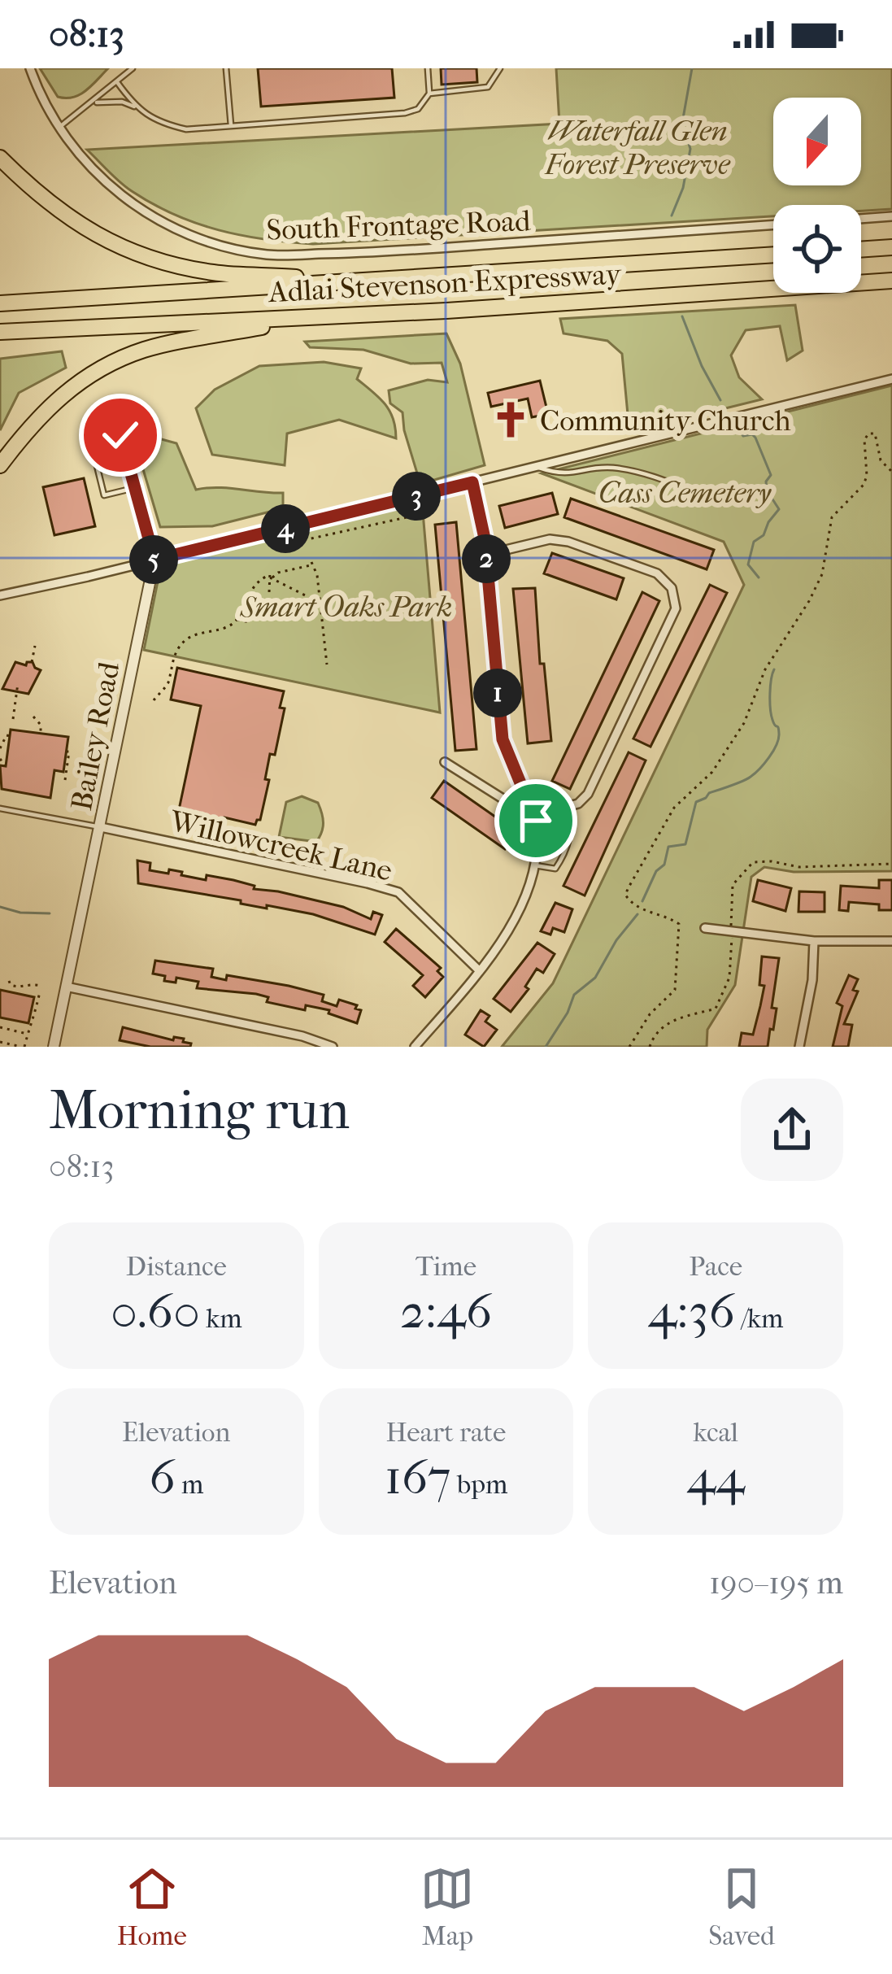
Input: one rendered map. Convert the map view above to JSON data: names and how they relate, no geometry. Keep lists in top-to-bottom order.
{
  "streets": {
    "highway": ["Adlai Stevenson Expressway"],
    "street": ["South Frontage Road", "Bailey Road", "Willowcreek Lane"]
  },
  "crossings": [
    ["Bailey Road", "Willowcreek Lane"]
  ],
  "parks": ["Waterfall Glen Forest Preserve", "Cass Cemetery", "Smart Oaks Park"],
  "places": {
    "church": ["Community Church"]
  },
  "north": "bottom",
  "page": {
    "status": "08:13",
    "pins": [
      "3",
      "4",
      "2",
      "5",
      "1"
    ],
    "heading": ["Morning run", "08:13"],
    "stats": [
      ["Distance", "0.60 km"],
      ["Time", "2:46"],
      ["Pace", "4:36 /km"],
      ["Elevation", "6 m"],
      ["Heart rate", "167 bpm"],
      ["kcal", "44"]
    ],
    "chart": ["Elevation", "190–195 m"],
    "tabs": ["Home", "Map", "Saved"]
  }
}
